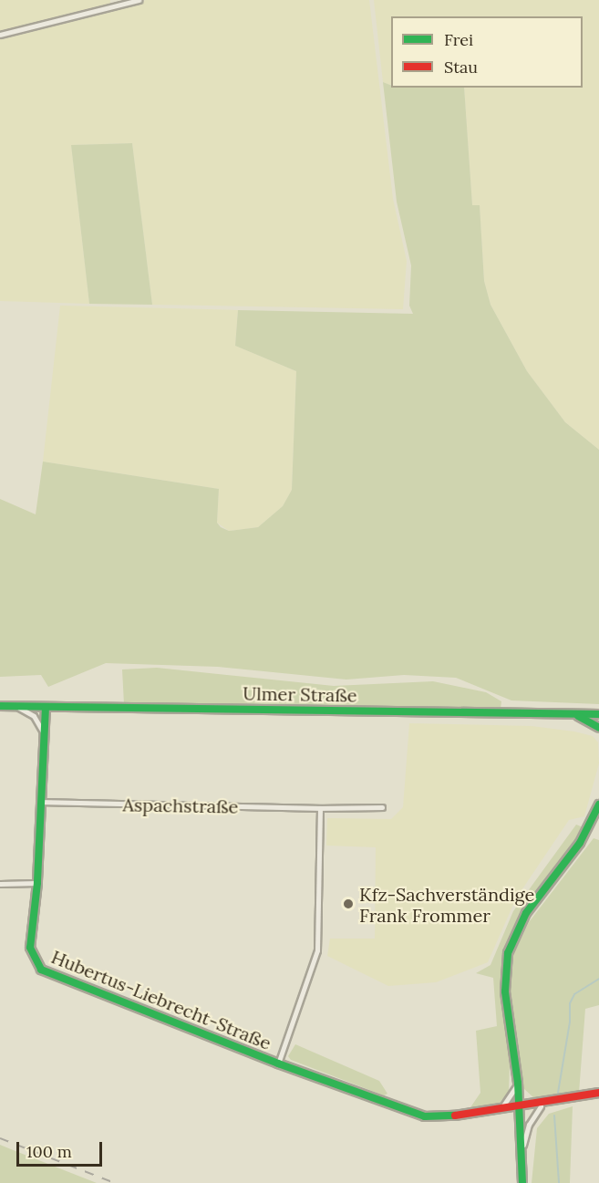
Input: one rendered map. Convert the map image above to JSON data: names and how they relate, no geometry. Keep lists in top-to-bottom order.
{
  "streets": {
    "main road": ["Ulmer Straße", "Hubertus-Liebrecht-Straße"],
    "street": ["Aspachstraße"]
  },
  "crossings": [
    ["Ulmer Straße", "Hubertus-Liebrecht-Straße"],
    ["Aspachstraße", "Hubertus-Liebrecht-Straße"]
  ],
  "places": ["Kfz-Sachverständige Frank Frommer"],
  "legend": ["Frei", "Stau"],
  "scale_bar": "100 m"
}
